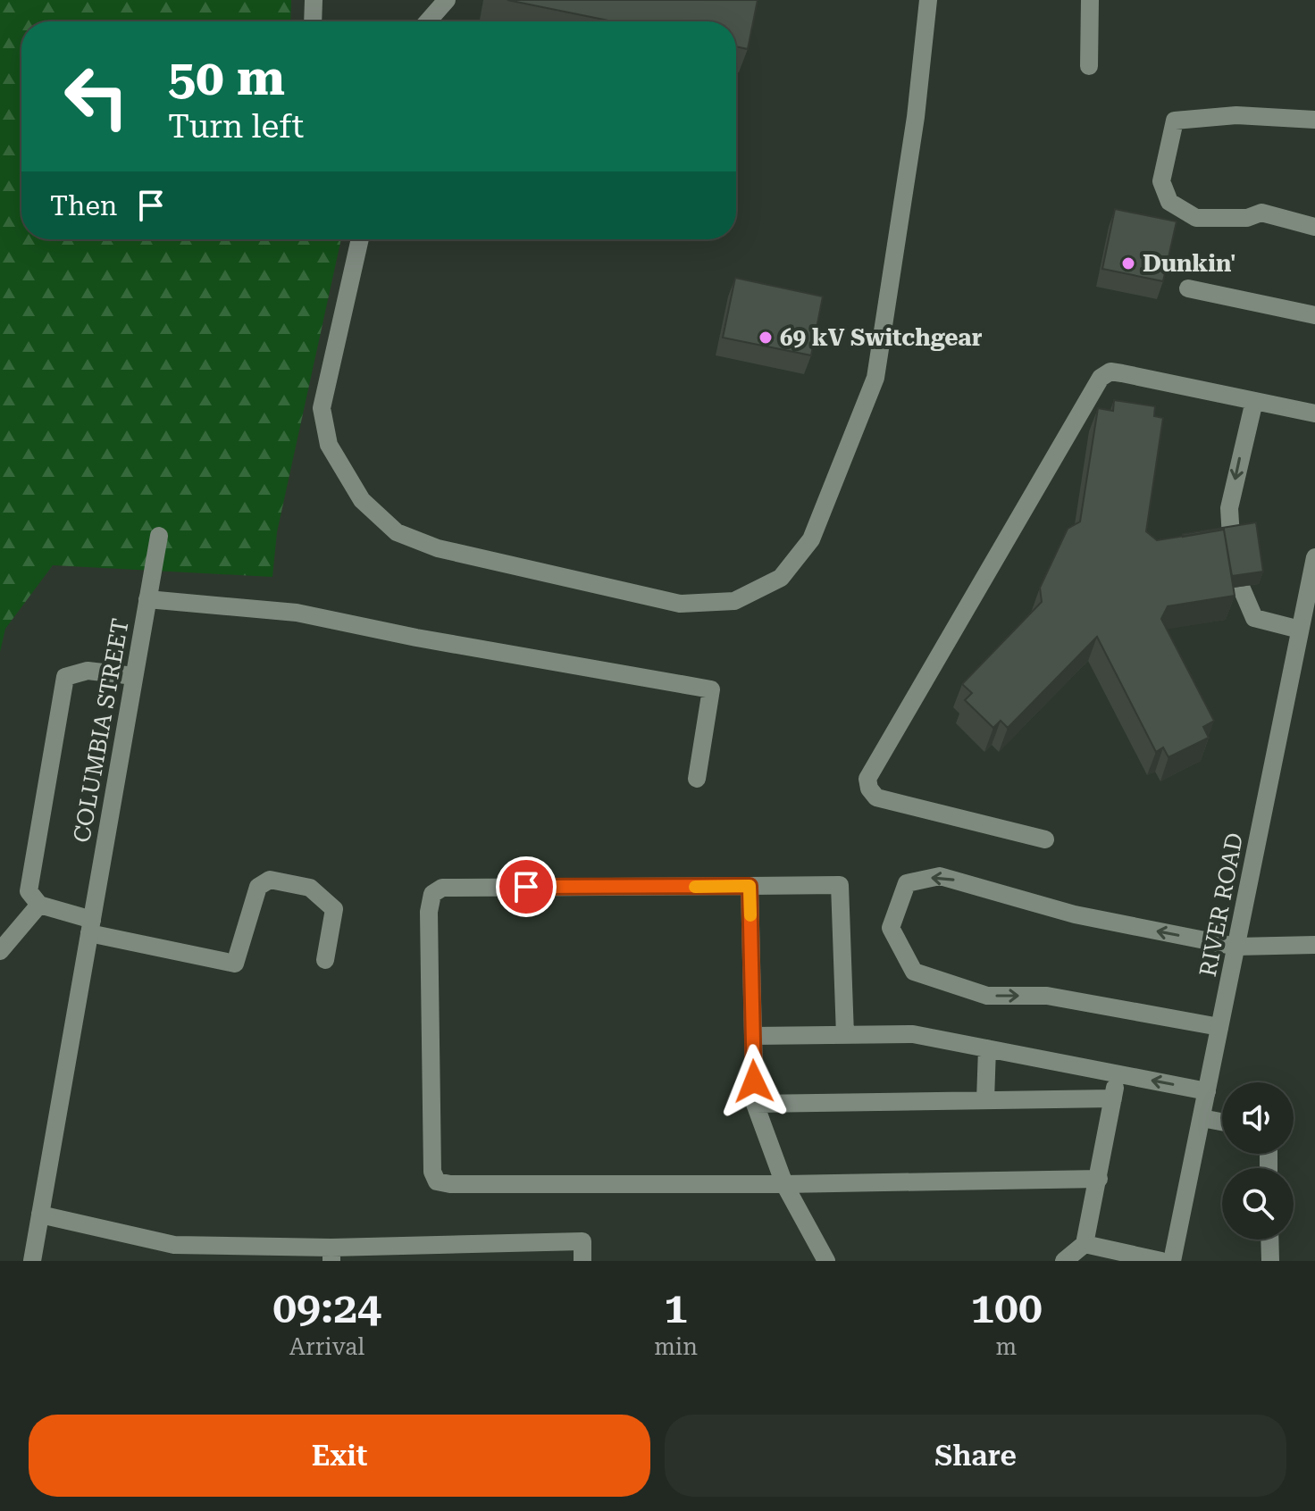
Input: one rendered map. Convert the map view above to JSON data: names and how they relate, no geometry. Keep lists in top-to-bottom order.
{
  "streets": {
    "street": ["COLUMBIA STREET", "RIVER ROAD"]
  },
  "places": ["Dunkin'", "69 kV Switchgear"],
  "page": {
    "turn": ["50 m", "Turn left"],
    "then": "Then",
    "eta": [
      "09:24",
      "Arrival",
      "1",
      "min",
      "100",
      "m"
    ],
    "buttons": ["Exit", "Share"]
  }
}
